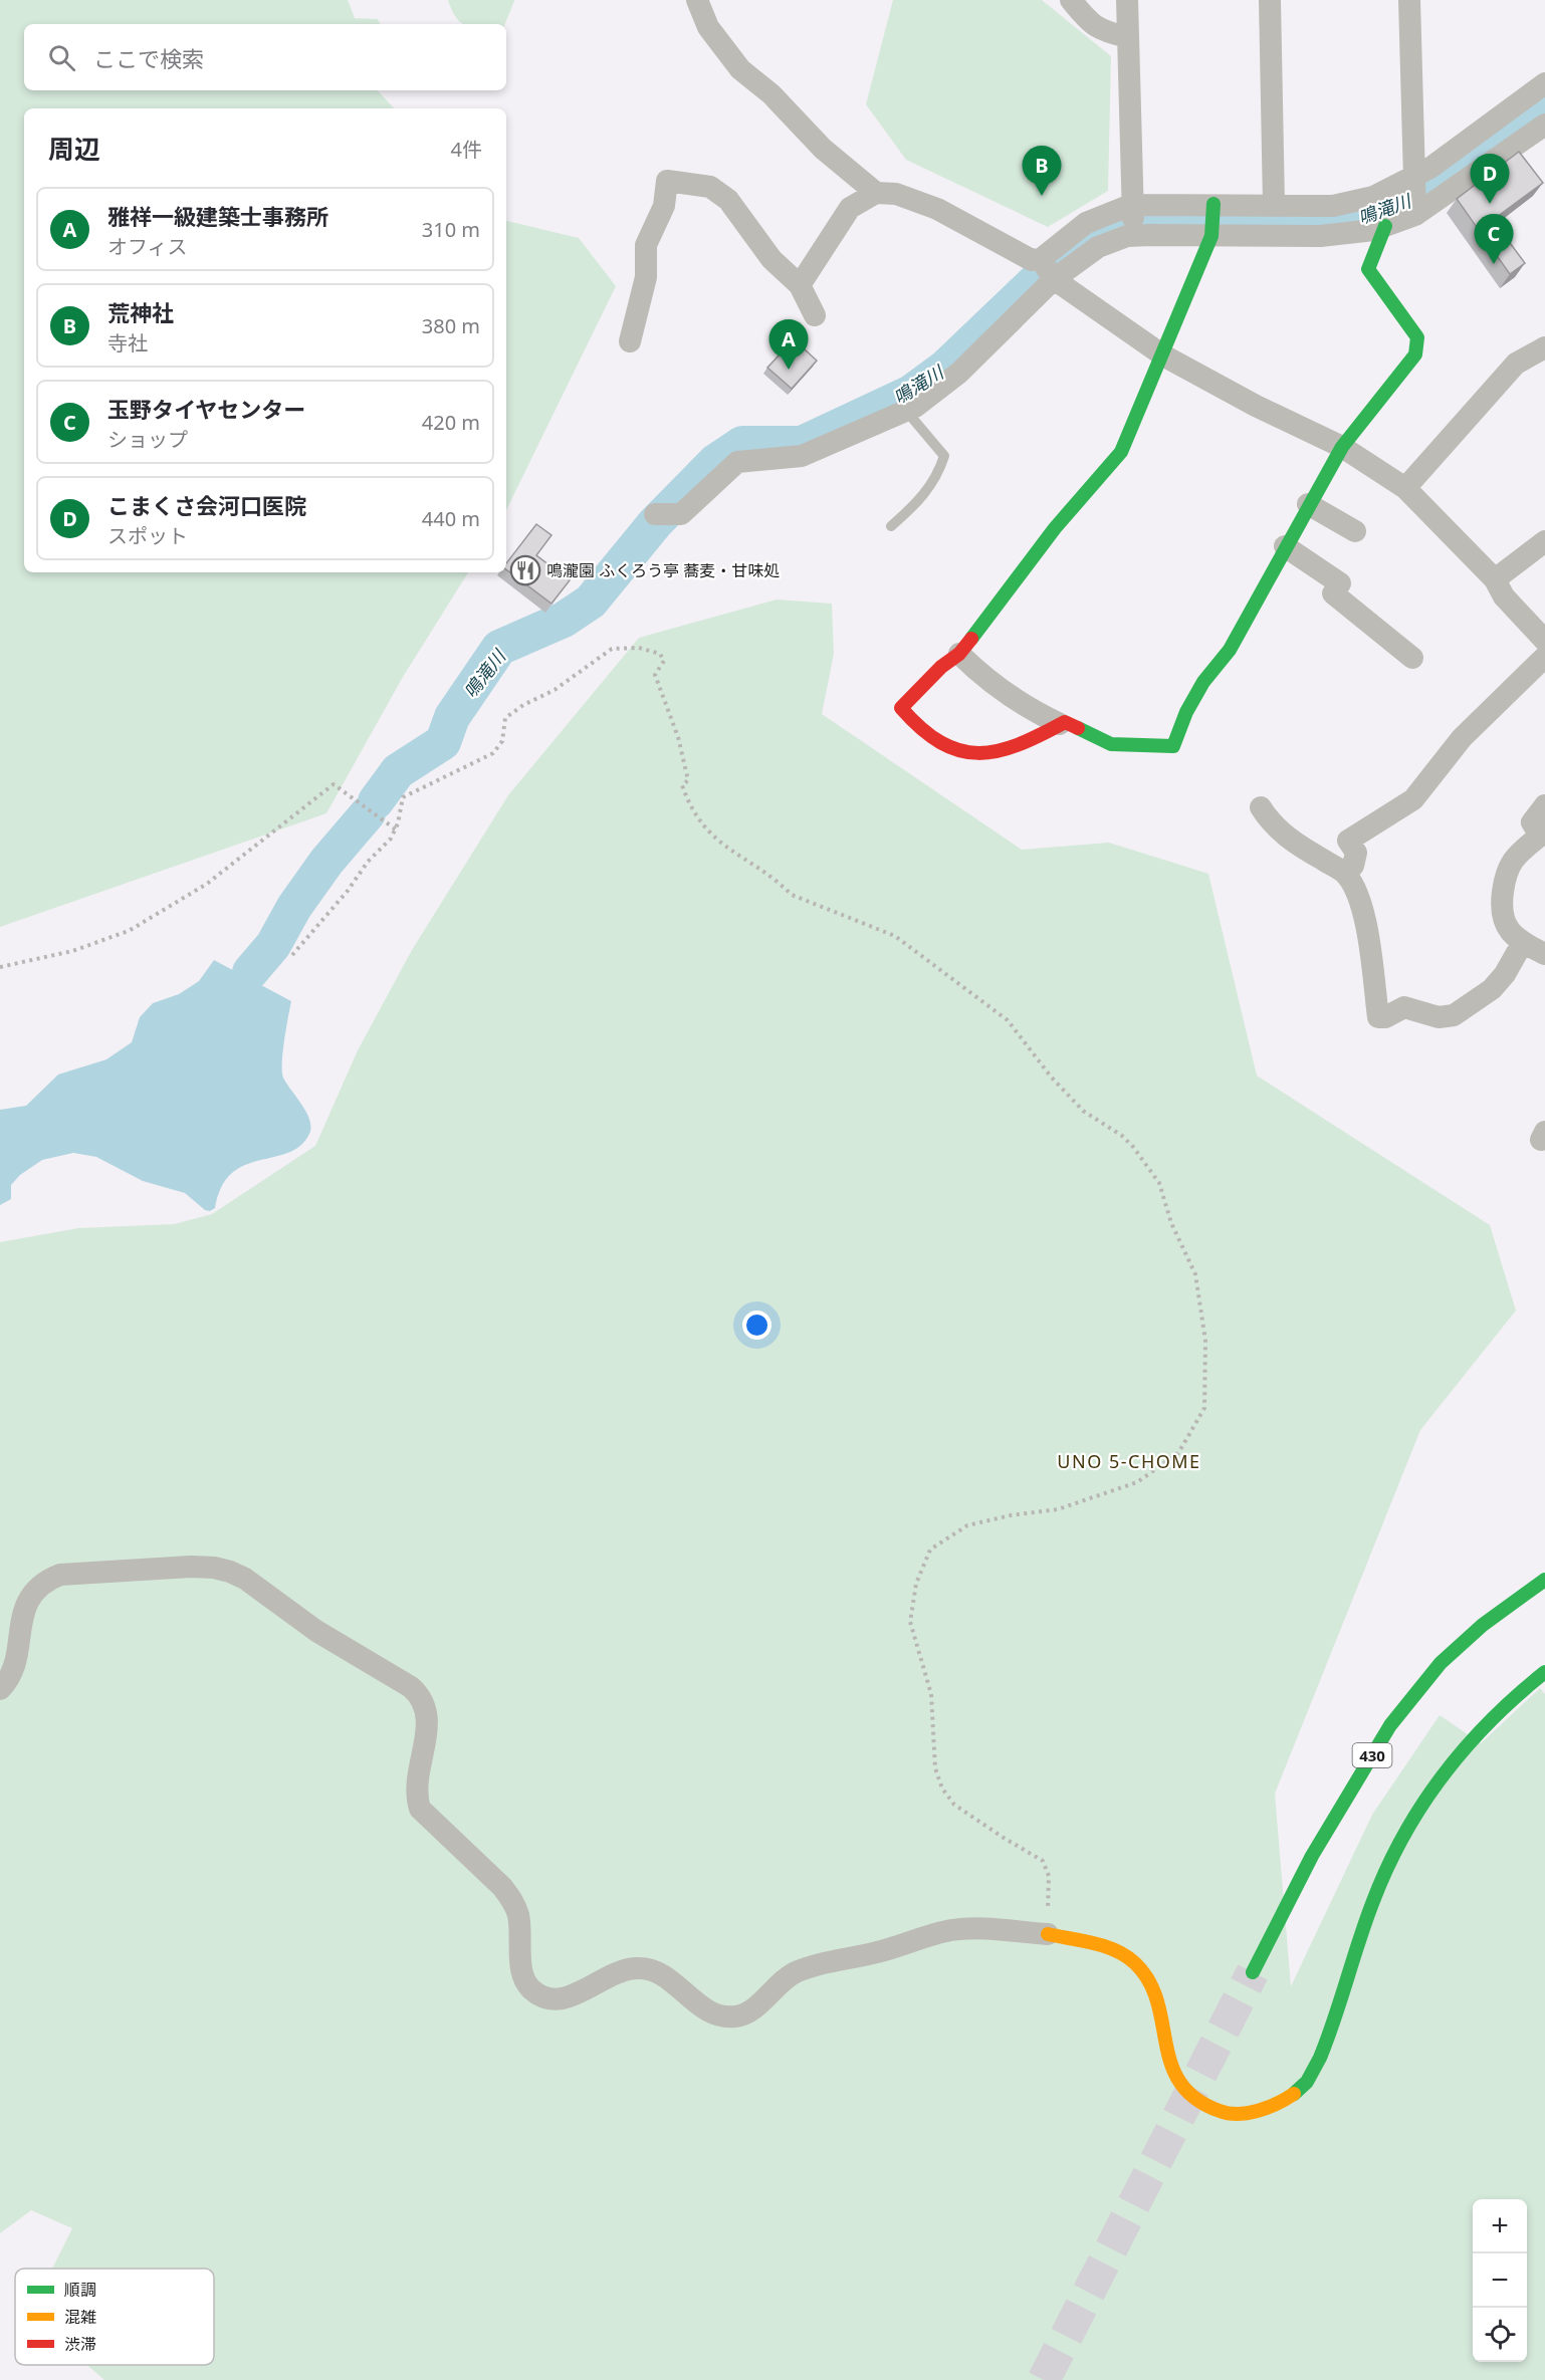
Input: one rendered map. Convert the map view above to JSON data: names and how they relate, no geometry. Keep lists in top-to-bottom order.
{
  "streets": {
    "main road": ["430"]
  },
  "districts": ["UNO 5-CHOME"],
  "water": ["鳴滝川"],
  "places": {
    "restaurant": ["鳴瀧園 ふくろう亭 蕎麦・甘味処"]
  },
  "legend": ["順調", "混雑", "渋滞"],
  "page": {
    "search": "ここで検索",
    "heading": ["周辺", "4件"],
    "pins": [
      "B",
      "D",
      "C",
      "A"
    ],
    "list": [
      {
        "mark": "A",
        "name": "雅祥一級建築士事務所",
        "note": "オフィス",
        "value": "310 m"
      },
      {
        "mark": "B",
        "name": "荒神社",
        "note": "寺社",
        "value": "380 m"
      },
      {
        "mark": "C",
        "name": "玉野タイヤセンター",
        "note": "ショップ",
        "value": "420 m"
      },
      {
        "mark": "D",
        "name": "こまくさ会河口医院",
        "note": "スポット",
        "value": "440 m"
      }
    ],
    "map_buttons": ["+", "−"]
  }
}
